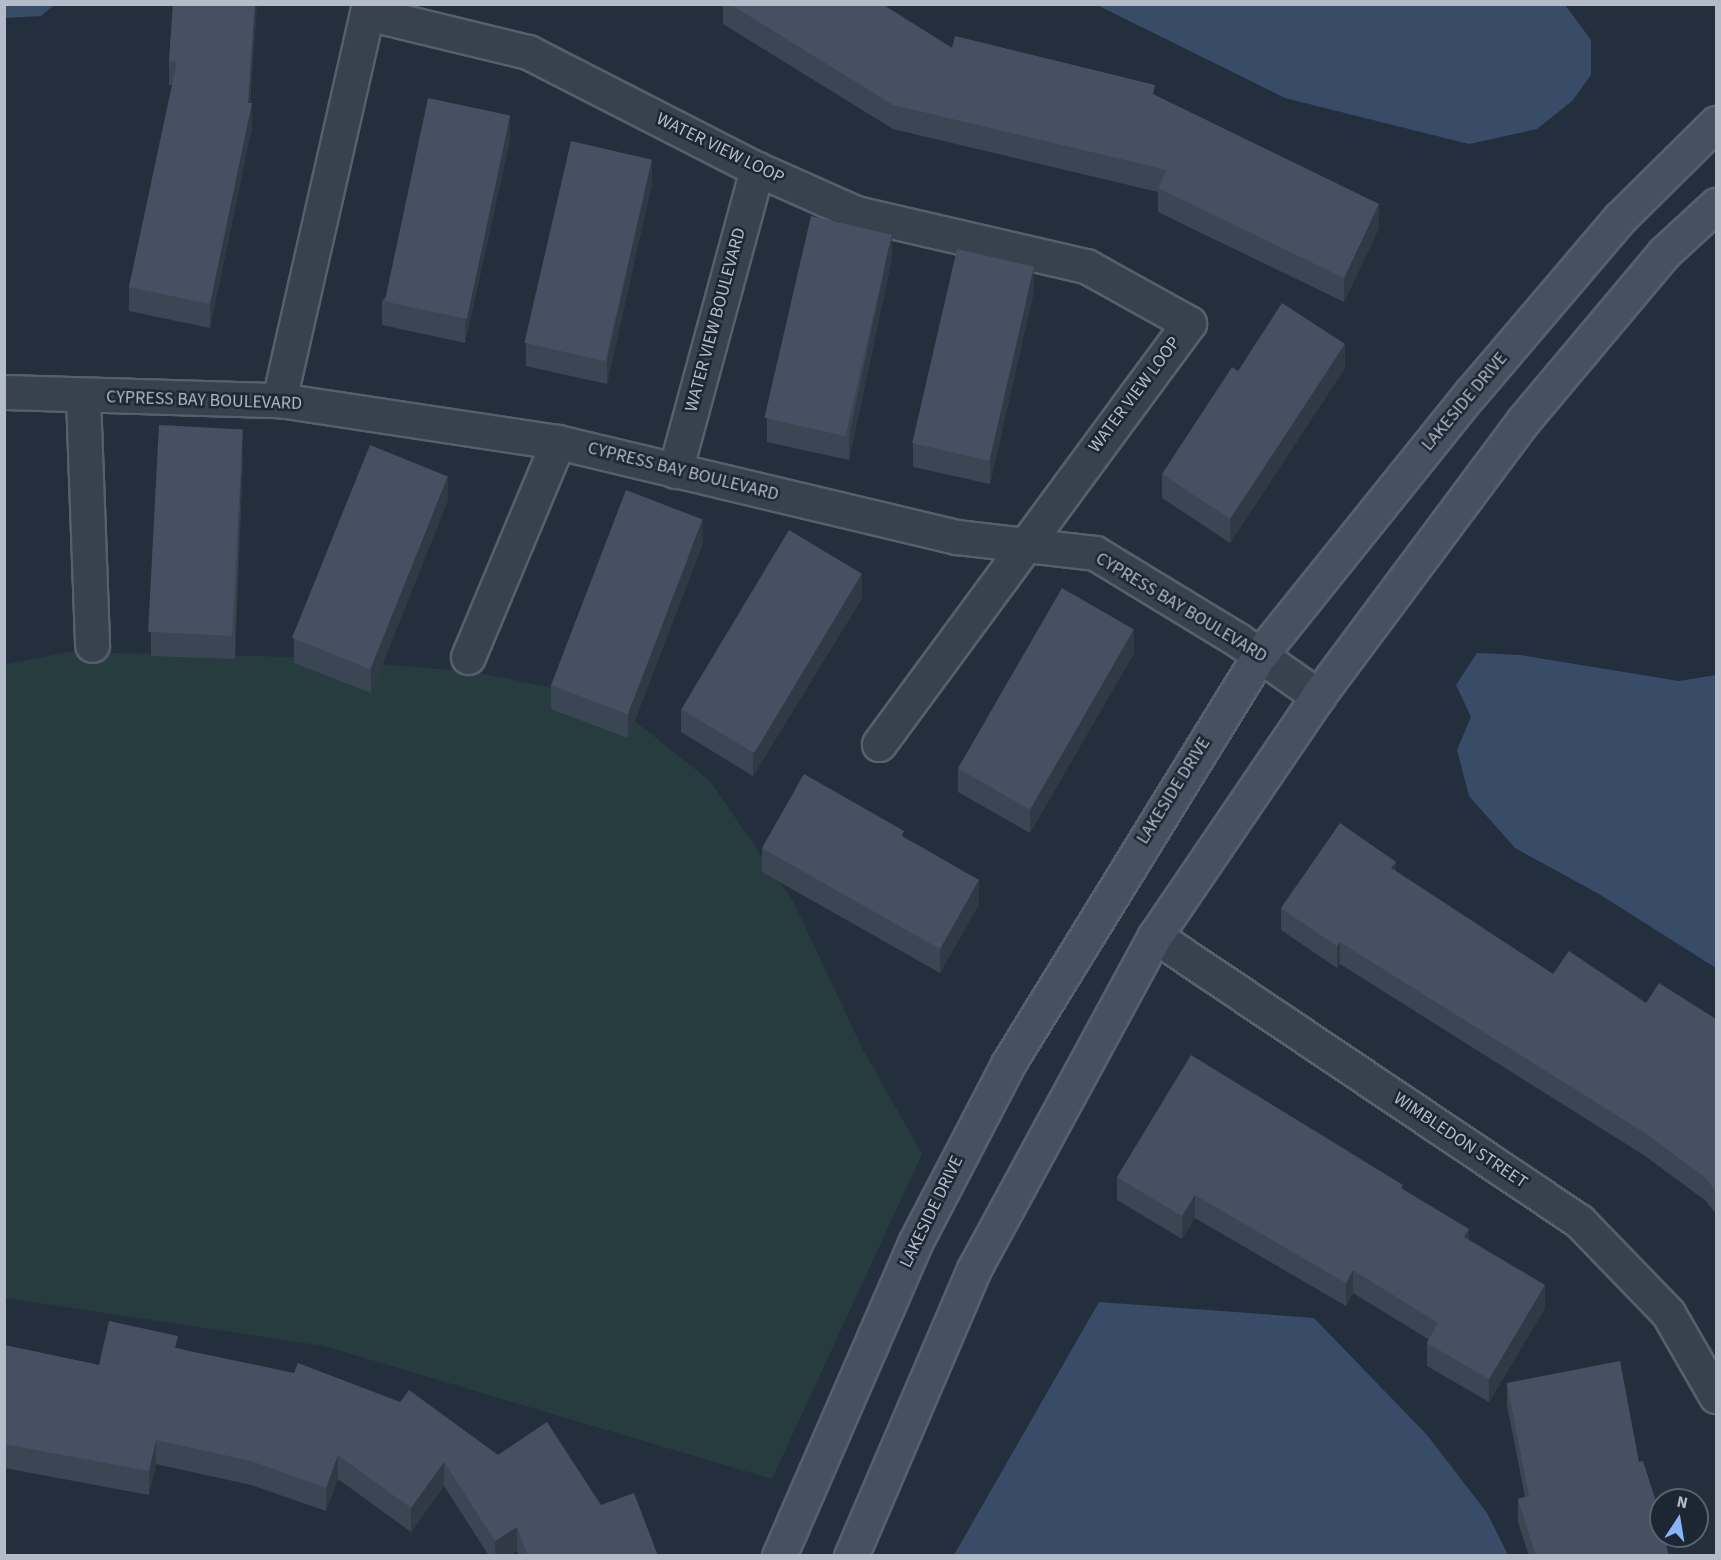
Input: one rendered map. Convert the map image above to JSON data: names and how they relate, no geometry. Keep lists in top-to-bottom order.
{
  "streets": {
    "street": [
      "WATER VIEW LOOP",
      "WATER VIEW BOULEVARD",
      "CYPRESS BAY BOULEVARD",
      "LAKESIDE DRIVE",
      "WIMBLEDON STREET"
    ]
  },
  "crossings": [
    ["WATER VIEW LOOP", "WATER VIEW BOULEVARD"],
    ["WATER VIEW LOOP", "CYPRESS BAY BOULEVARD"],
    ["WATER VIEW BOULEVARD", "CYPRESS BAY BOULEVARD"],
    ["CYPRESS BAY BOULEVARD", "LAKESIDE DRIVE"]
  ],
  "north": "top"
}
